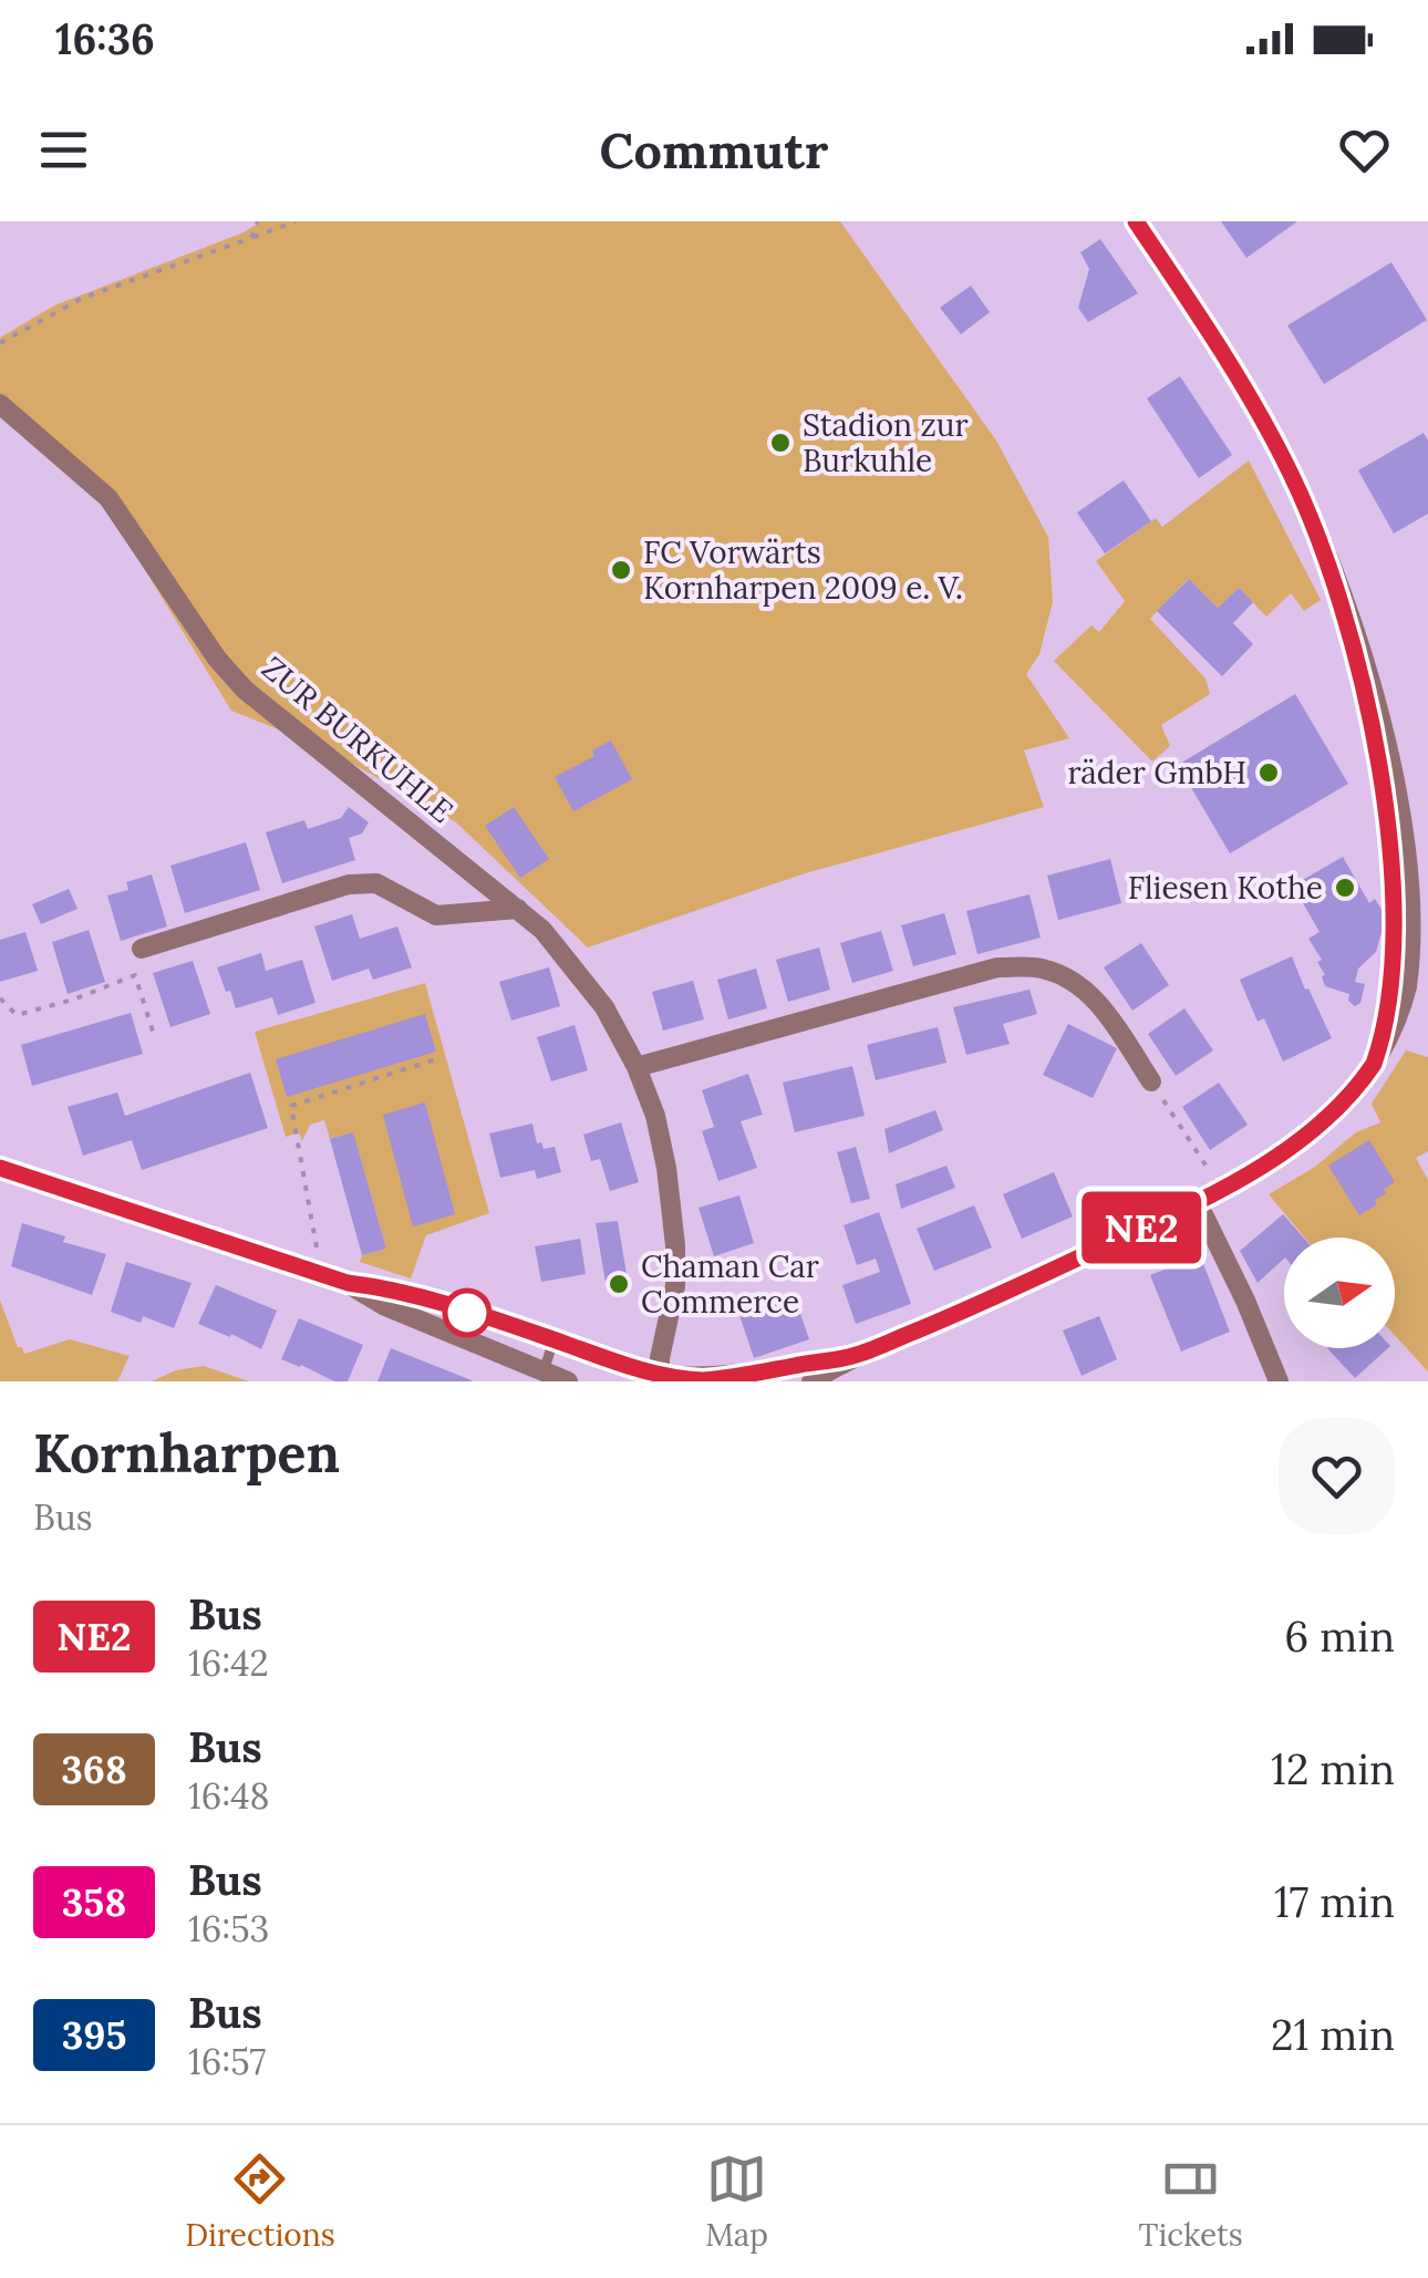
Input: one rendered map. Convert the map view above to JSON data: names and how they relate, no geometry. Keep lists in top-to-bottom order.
{
  "streets": {
    "street": ["ZUR BURKUHLE"]
  },
  "places": [
    "Stadion zur Burkuhle",
    "FC Vorwärts Kornharpen 2009 e. V.",
    "räder GmbH",
    "Fliesen Kothe",
    "Chaman Car Commerce"
  ],
  "lines": ["bus line NE2"],
  "north": "right",
  "page": {
    "status": "16:36",
    "header": "Commutr",
    "on_map": "NE2",
    "heading": ["Kornharpen", "Bus"],
    "list": [
      {
        "mark": "NE2",
        "name": "Bus",
        "note": "16:42",
        "value": "6 min"
      },
      {
        "mark": "368",
        "name": "Bus",
        "note": "16:48",
        "value": "12 min"
      },
      {
        "mark": "358",
        "name": "Bus",
        "note": "16:53",
        "value": "17 min"
      },
      {
        "mark": "395",
        "name": "Bus",
        "note": "16:57",
        "value": "21 min"
      }
    ],
    "tabs": ["Directions", "Map", "Tickets"]
  }
}
